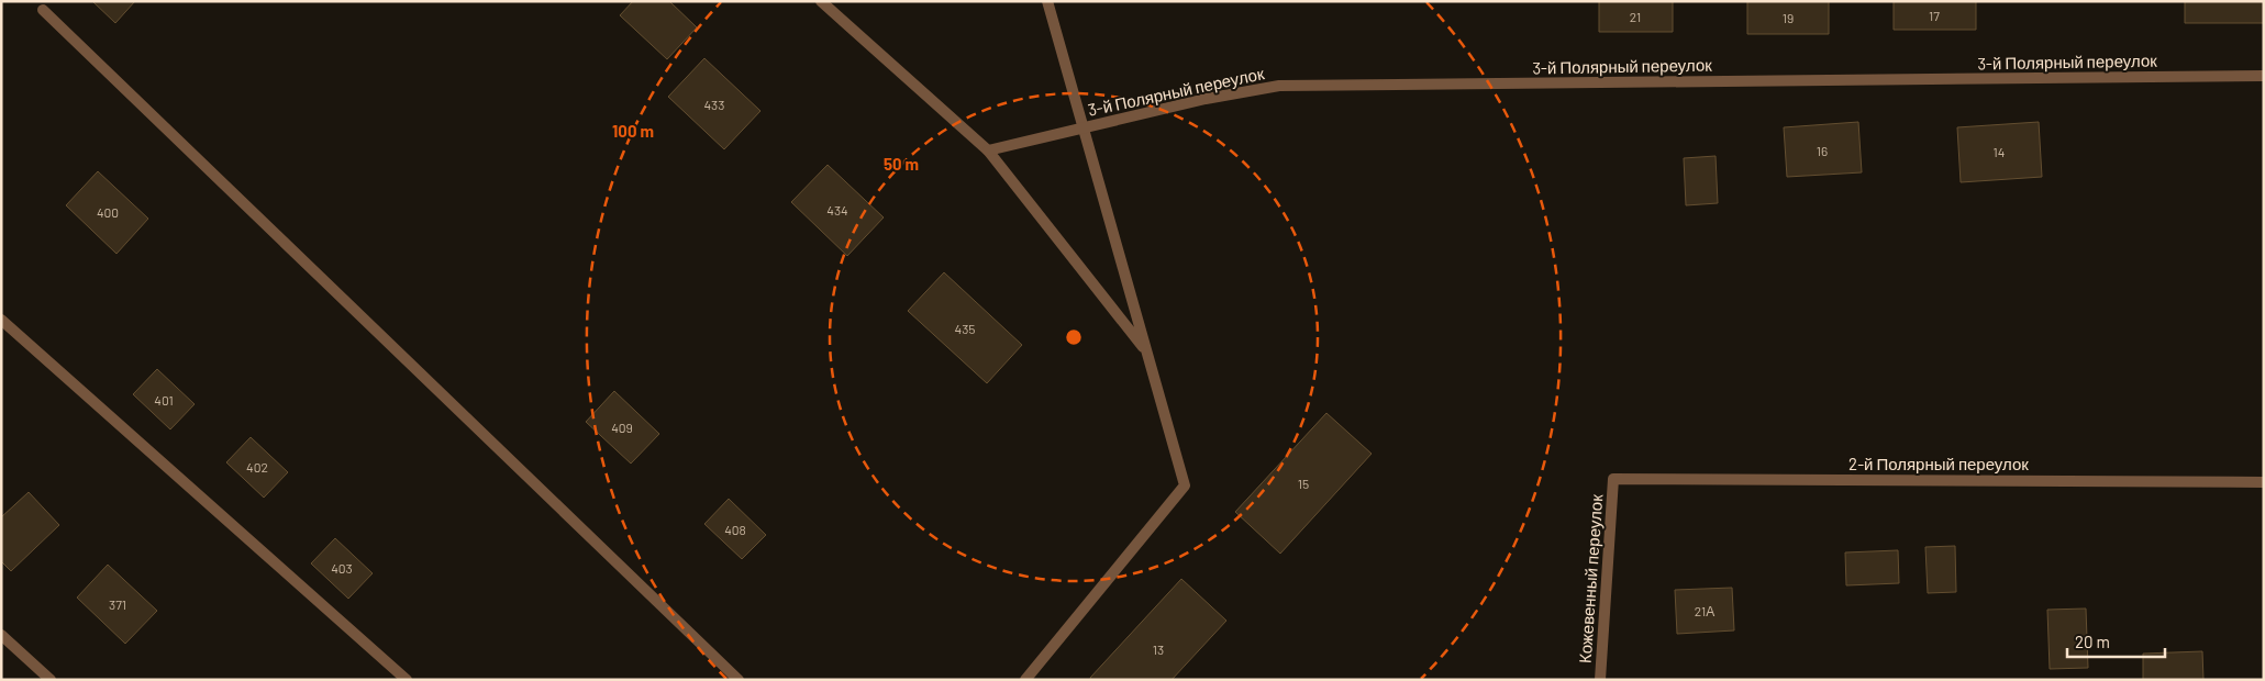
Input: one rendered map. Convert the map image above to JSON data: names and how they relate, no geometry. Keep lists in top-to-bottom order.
{
  "streets": {
    "street": ["3-й Полярный переулок", "2-й Полярный переулок", "Кожевенный переулок"]
  },
  "crossings": [
    ["2-й Полярный переулок", "Кожевенный переулок"]
  ],
  "house_numbers": [
    "17",
    "21",
    "19",
    "433",
    "16",
    "14",
    "434",
    "400",
    "435",
    "401",
    "409",
    "402",
    "15",
    "408",
    "403",
    "371",
    "21А",
    "13"
  ],
  "scale_bar": "20 m",
  "rings": ["100 m", "50 m"]
}
